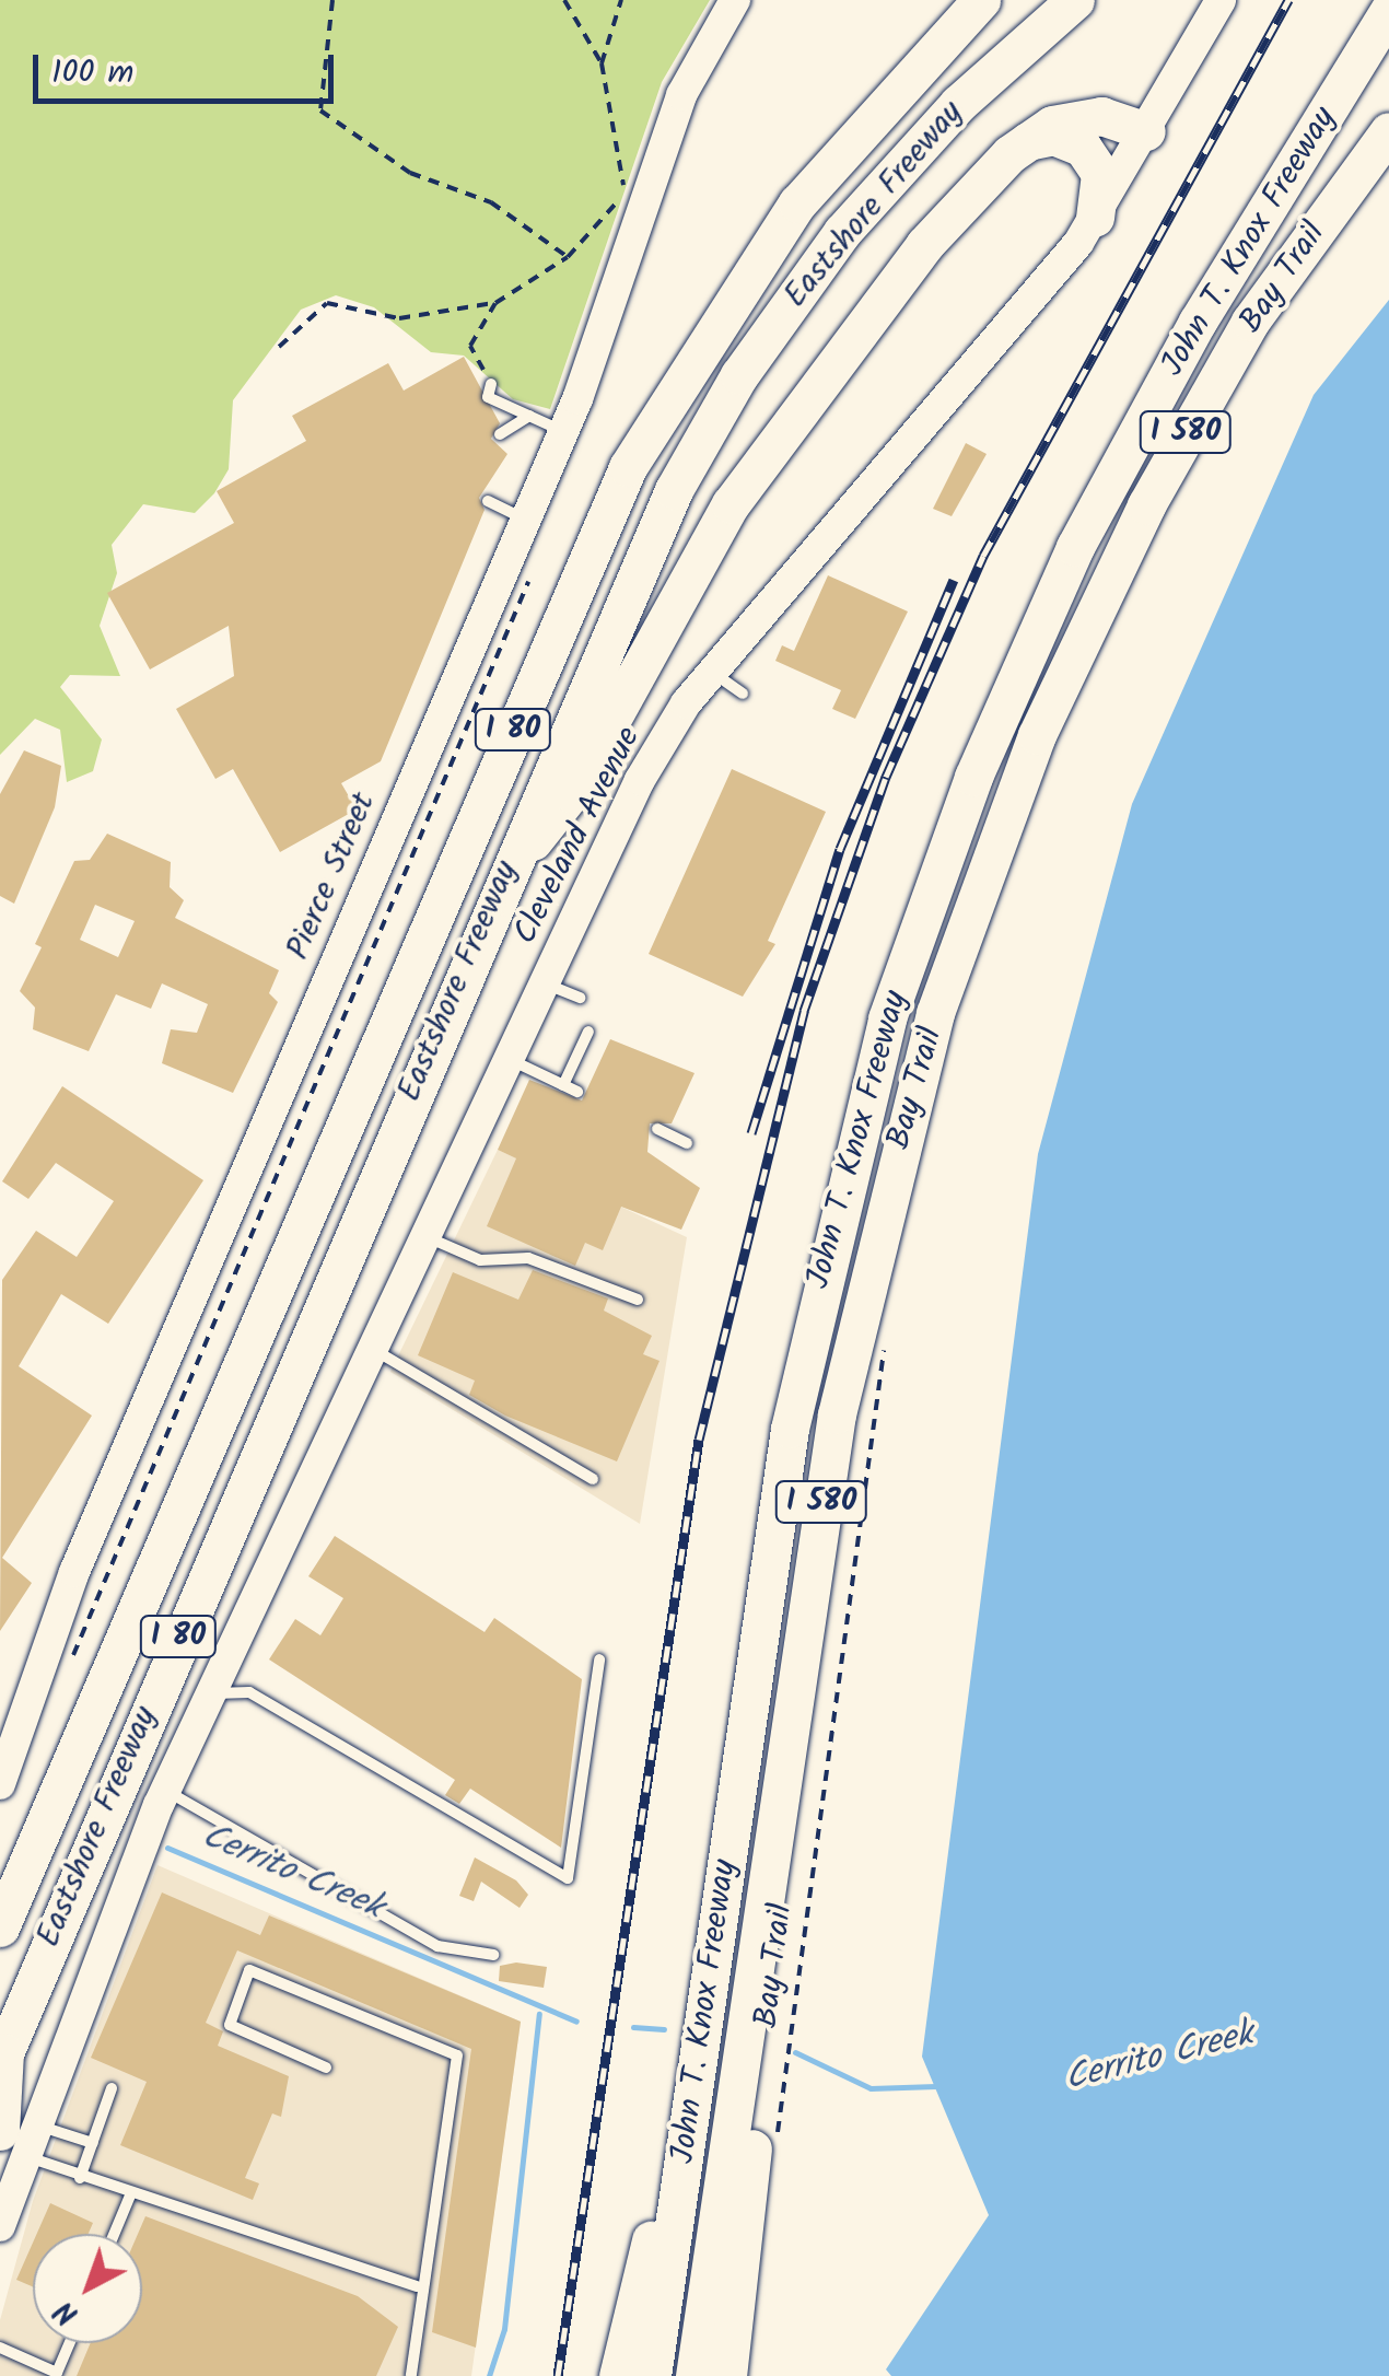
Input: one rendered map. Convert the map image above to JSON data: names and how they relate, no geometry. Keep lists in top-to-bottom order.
{
  "streets": {
    "highway": [
      "Eastshore Freeway",
      "John T. Knox Freeway",
      "I 580",
      "I 80"
    ],
    "street": ["Cleveland Avenue", "Pierce Street"],
    "path": ["Bay Trail"]
  },
  "crossings": [
    ["Eastshore Freeway", "Cleveland Avenue"]
  ],
  "water": ["Cerrito Creek"],
  "scale_bar": "100 m",
  "north": "bottom left"
}
